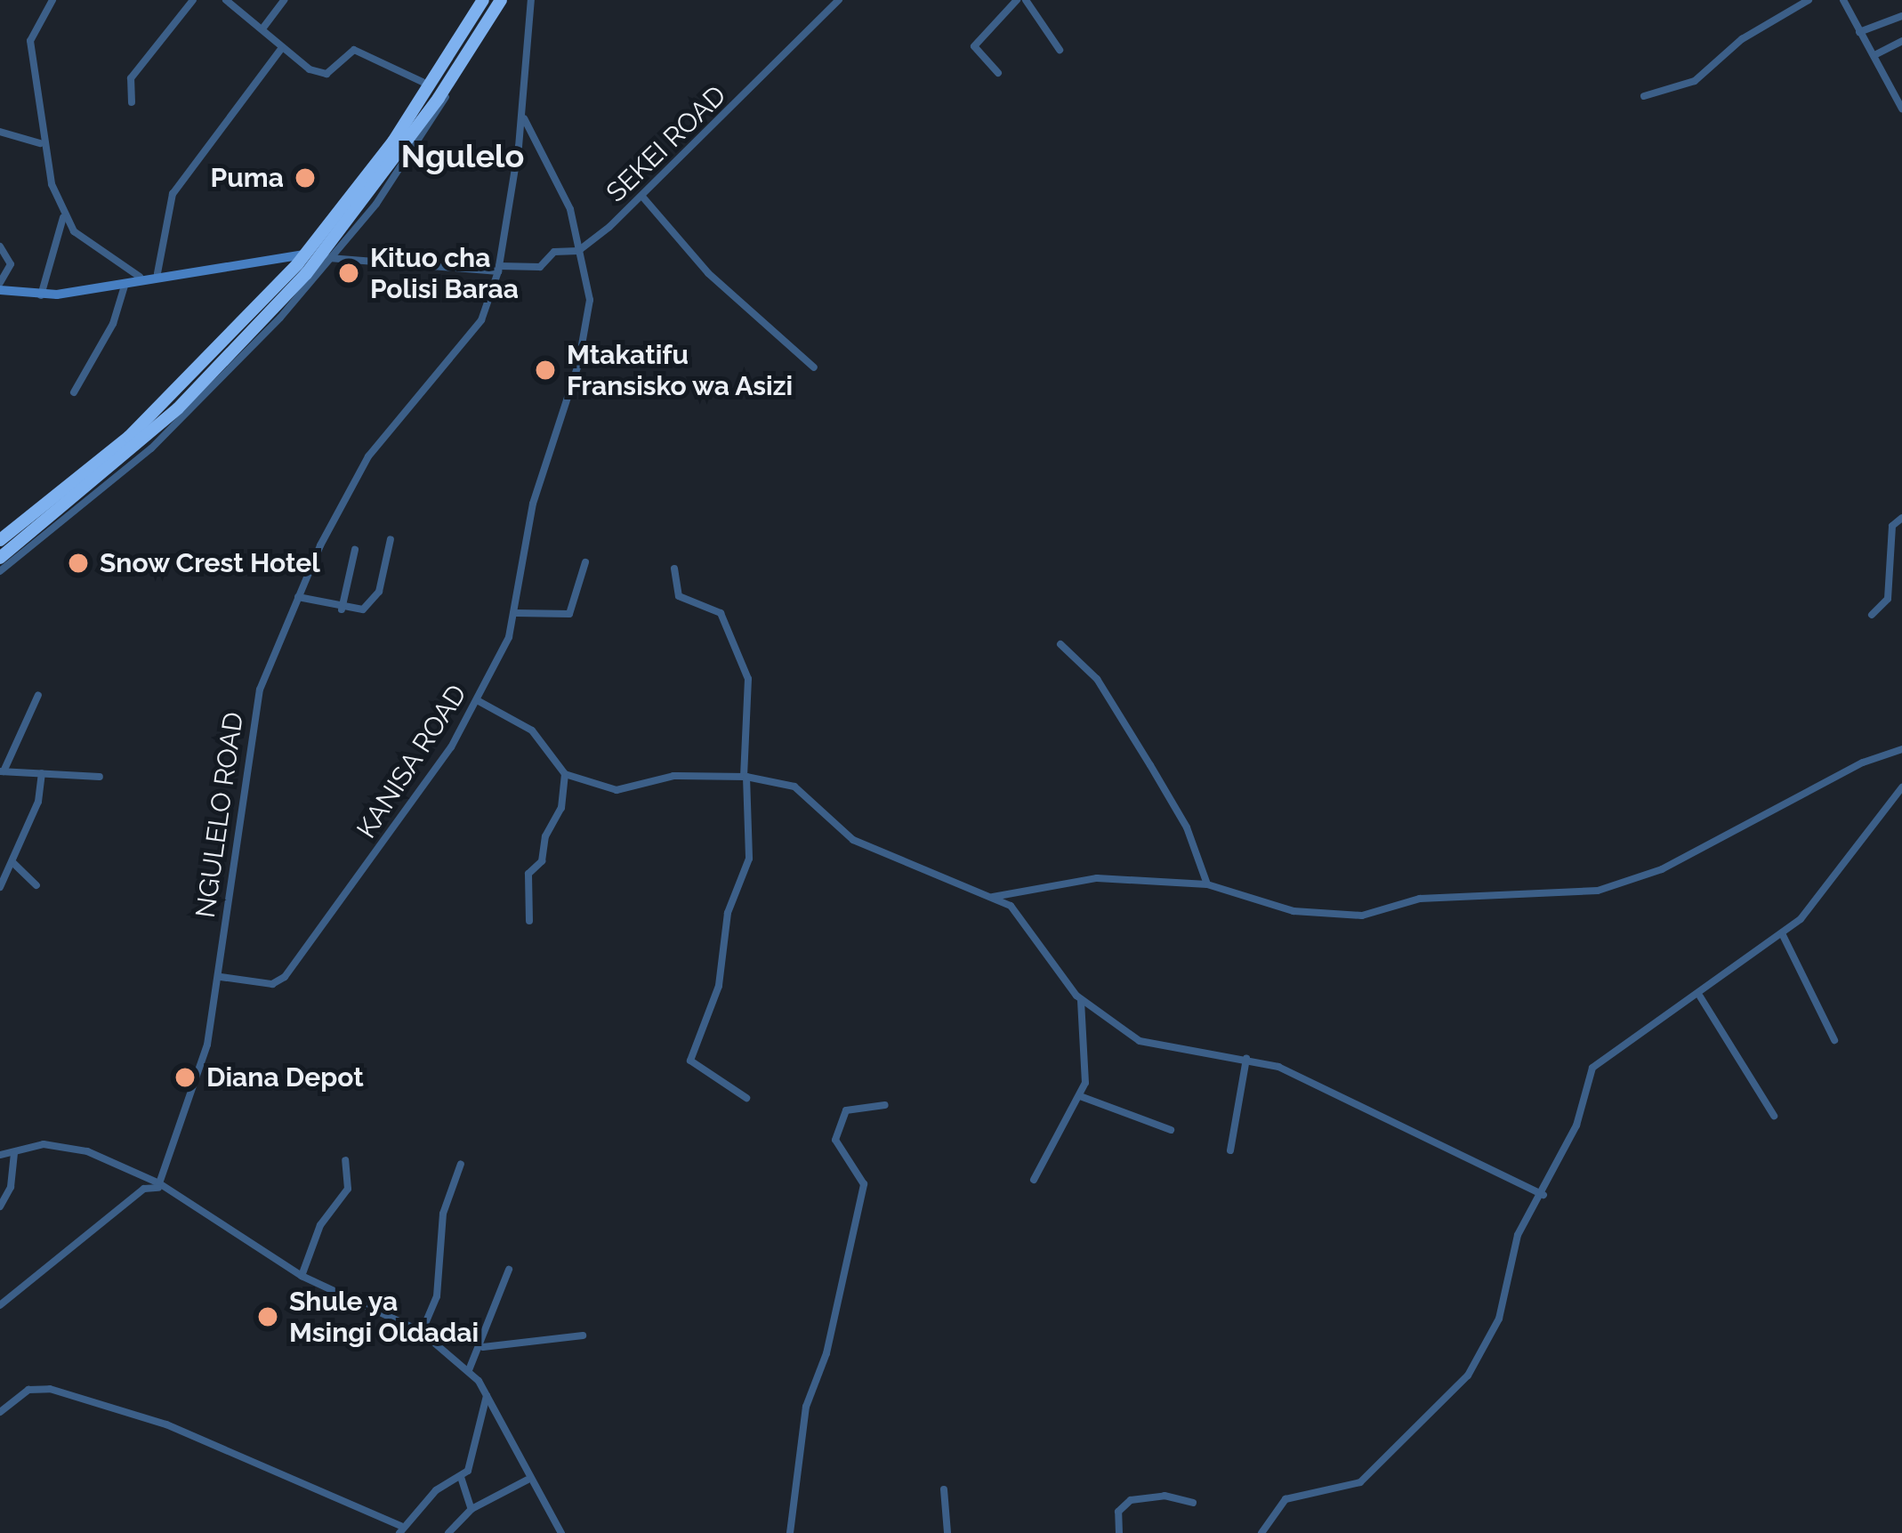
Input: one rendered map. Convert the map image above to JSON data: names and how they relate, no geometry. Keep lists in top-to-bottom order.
{
  "streets": {
    "street": ["SEKEI ROAD", "KANISA ROAD", "NGULELO ROAD"]
  },
  "crossings": [
    ["SEKEI ROAD", "KANISA ROAD"],
    ["SEKEI ROAD", "NGULELO ROAD"],
    ["KANISA ROAD", "NGULELO ROAD"]
  ],
  "districts": ["Ngulelo"],
  "places": [
    "Puma",
    "Kituo cha Polisi Baraa",
    "Mtakatifu Fransisko wa Asizi",
    "Snow Crest Hotel",
    "Diana Depot",
    "Shule ya Msingi Oldadai"
  ]
}
